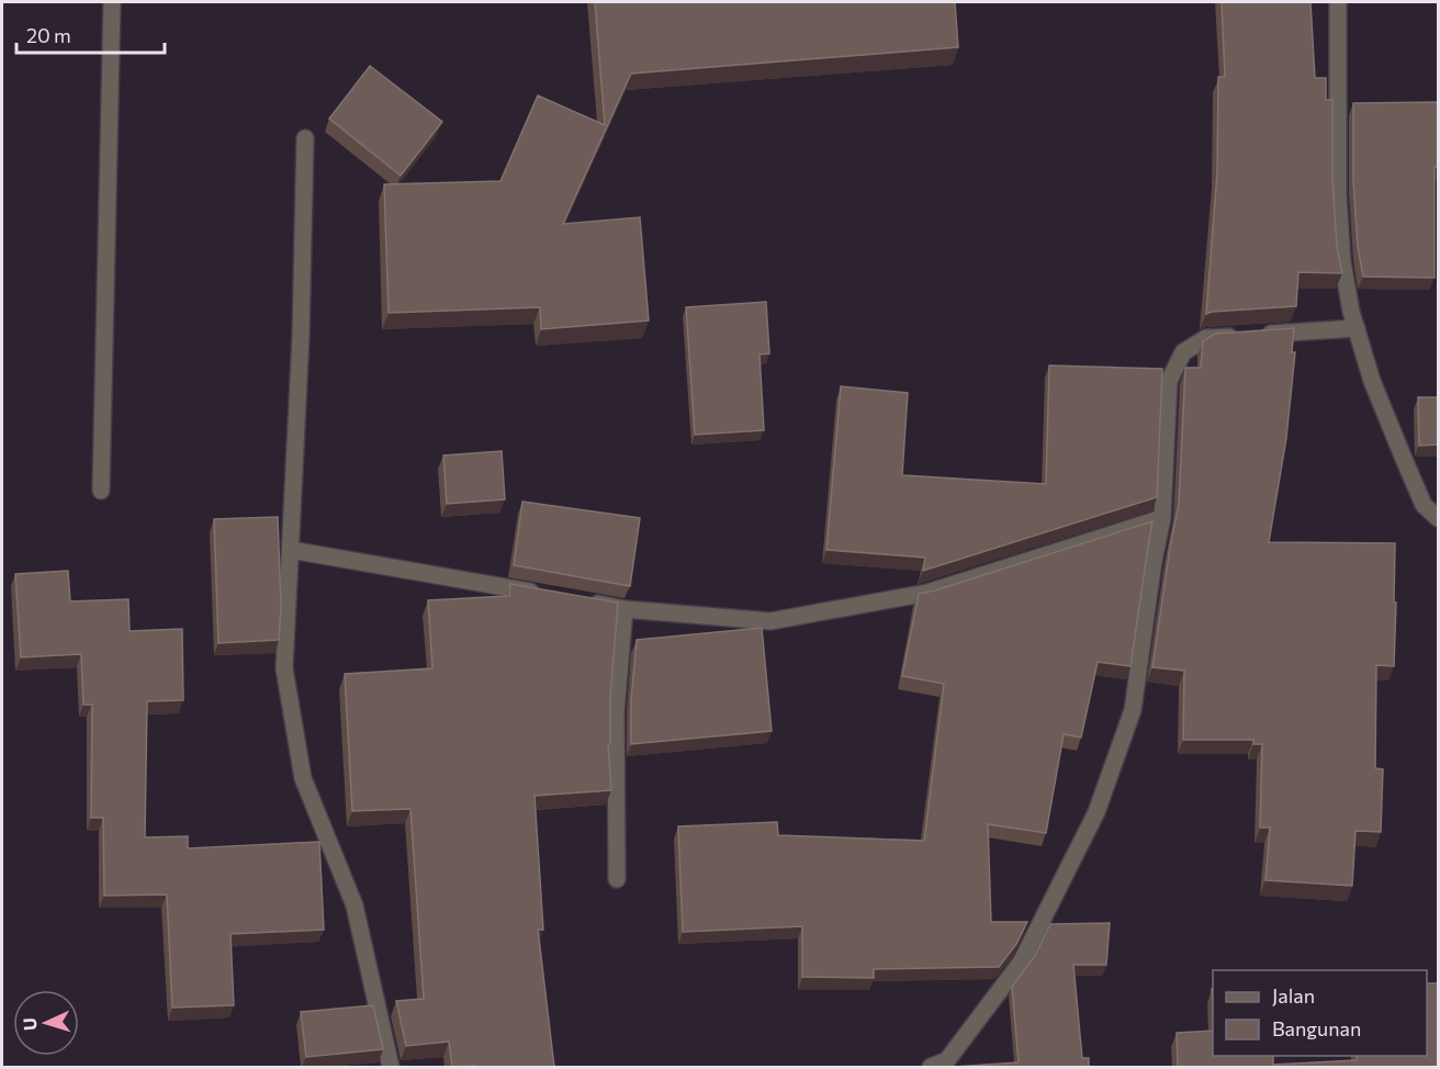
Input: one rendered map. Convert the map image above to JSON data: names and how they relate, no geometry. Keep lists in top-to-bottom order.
{
  "legend": ["Jalan", "Bangunan"],
  "scale_bar": "20 m",
  "north": "left"
}
